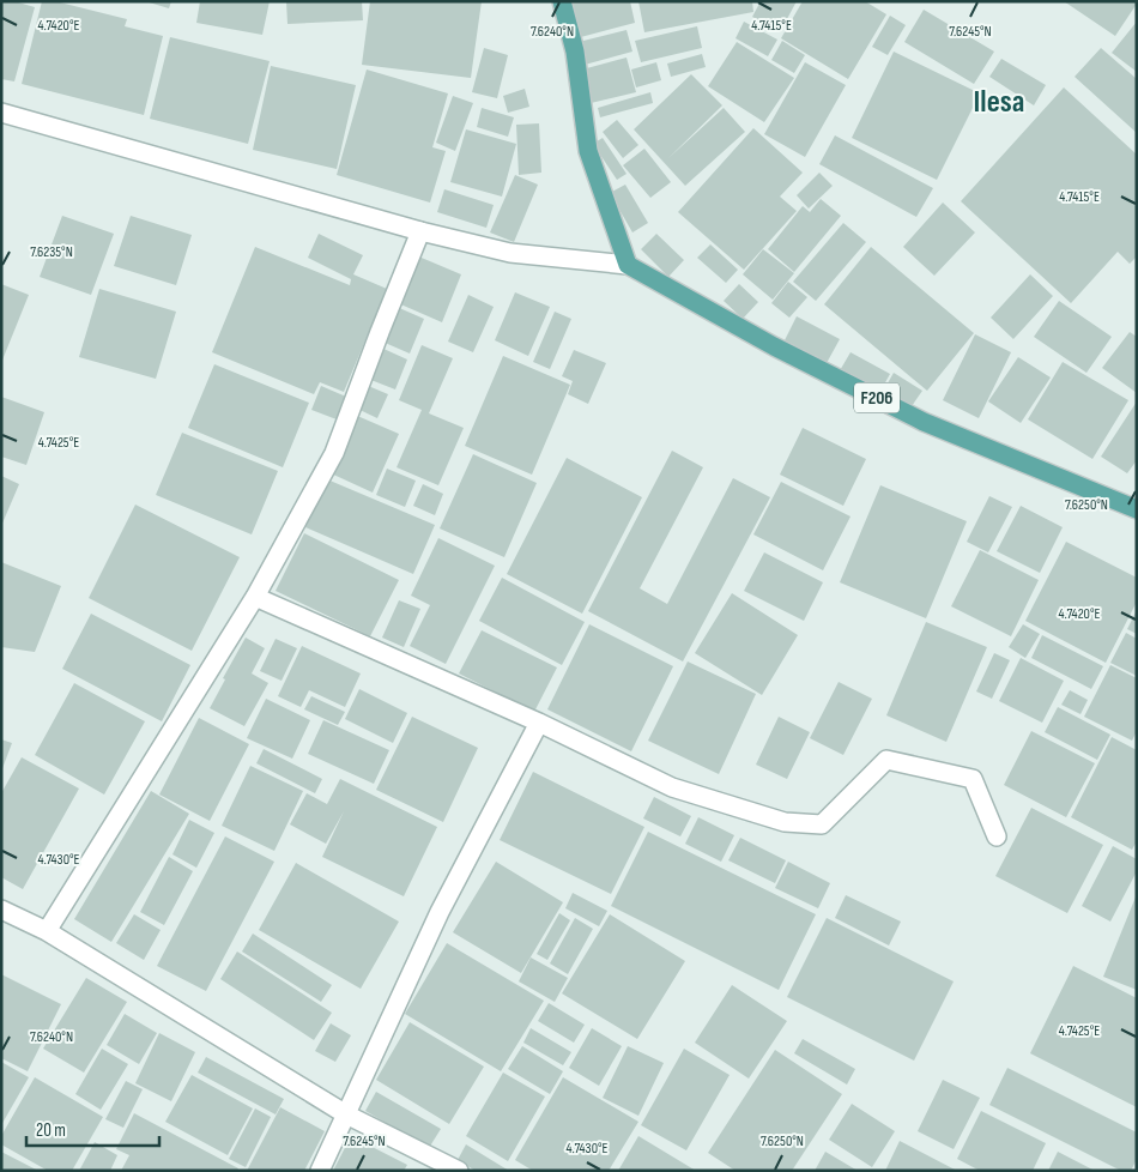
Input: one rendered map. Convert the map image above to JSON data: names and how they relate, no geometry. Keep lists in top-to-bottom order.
{
  "streets": {
    "main road": ["F206"]
  },
  "districts": ["Ilesa"],
  "scale_bar": "20 m",
  "coordinates": [
    "4.7420°E",
    "4.7415°E",
    "7.6240°N",
    "7.6245°N",
    "7.6235°N",
    "4.7425°E",
    "7.6250°N",
    "4.7430°E"
  ]
}
